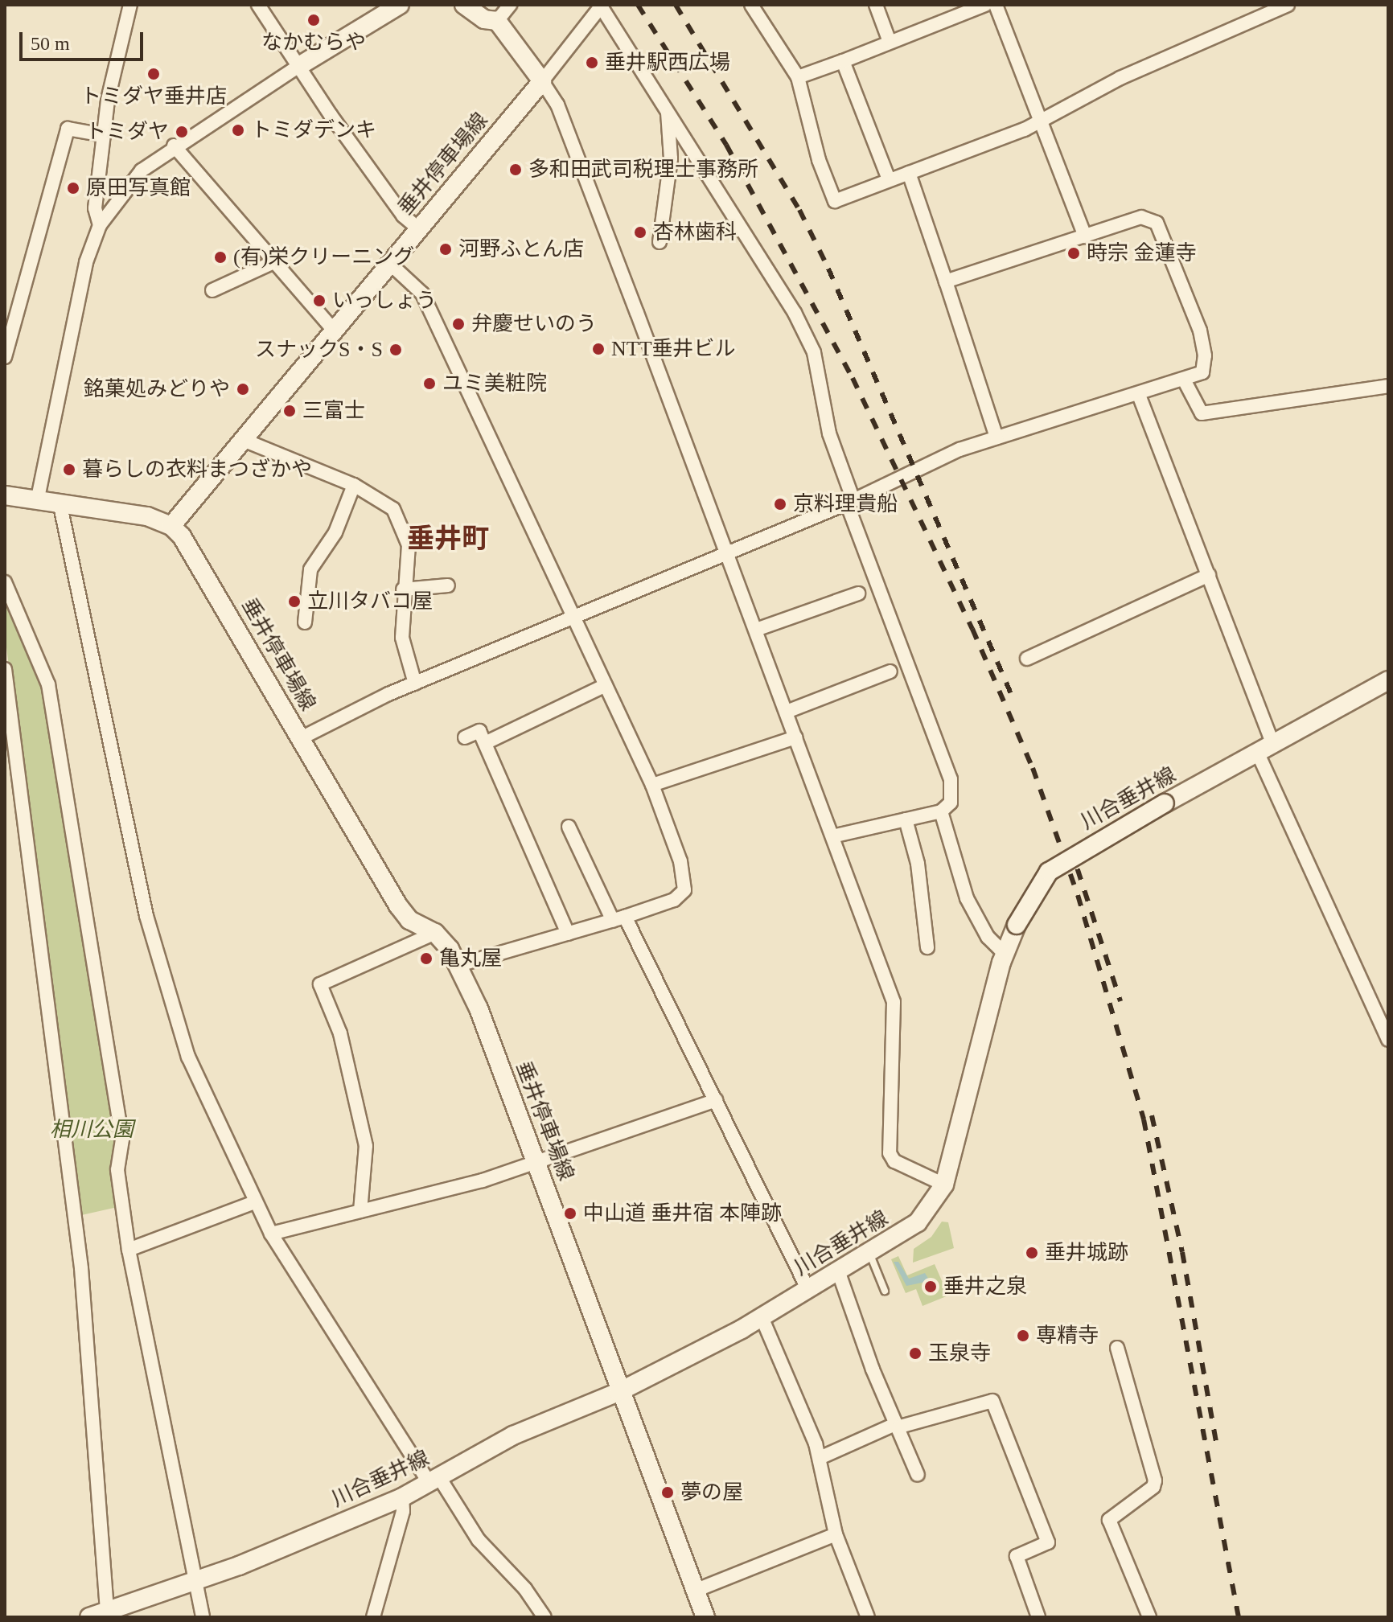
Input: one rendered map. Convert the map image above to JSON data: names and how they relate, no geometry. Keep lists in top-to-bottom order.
{
  "streets": {
    "main road": ["垂井停車場線", "川合垂井線"]
  },
  "crossings": [
    ["垂井停車場線", "川合垂井線"]
  ],
  "districts": ["垂井町"],
  "parks": ["相川公園"],
  "places": [
    "なかむらや",
    "垂井駅西広場",
    "トミダヤ垂井店",
    "トミダデンキ",
    "トミダヤ",
    "多和田武司税理士事務所",
    "原田写真館",
    "杏林歯科",
    "河野ふとん店",
    "時宗 金蓮寺",
    "(有)栄クリーニング",
    "いっしょう",
    "弁慶せいのう",
    "NTT垂井ビル",
    "スナックS・S",
    "ユミ美粧院",
    "銘菓処みどりや",
    "三富士",
    "暮らしの衣料まつざかや",
    "京料理貴船",
    "立川タバコ屋",
    "亀丸屋",
    "中山道 垂井宿 本陣跡",
    "垂井城跡",
    "垂井之泉",
    "専精寺",
    "玉泉寺",
    "夢の屋"
  ],
  "scale_bar": "50 m"
}
